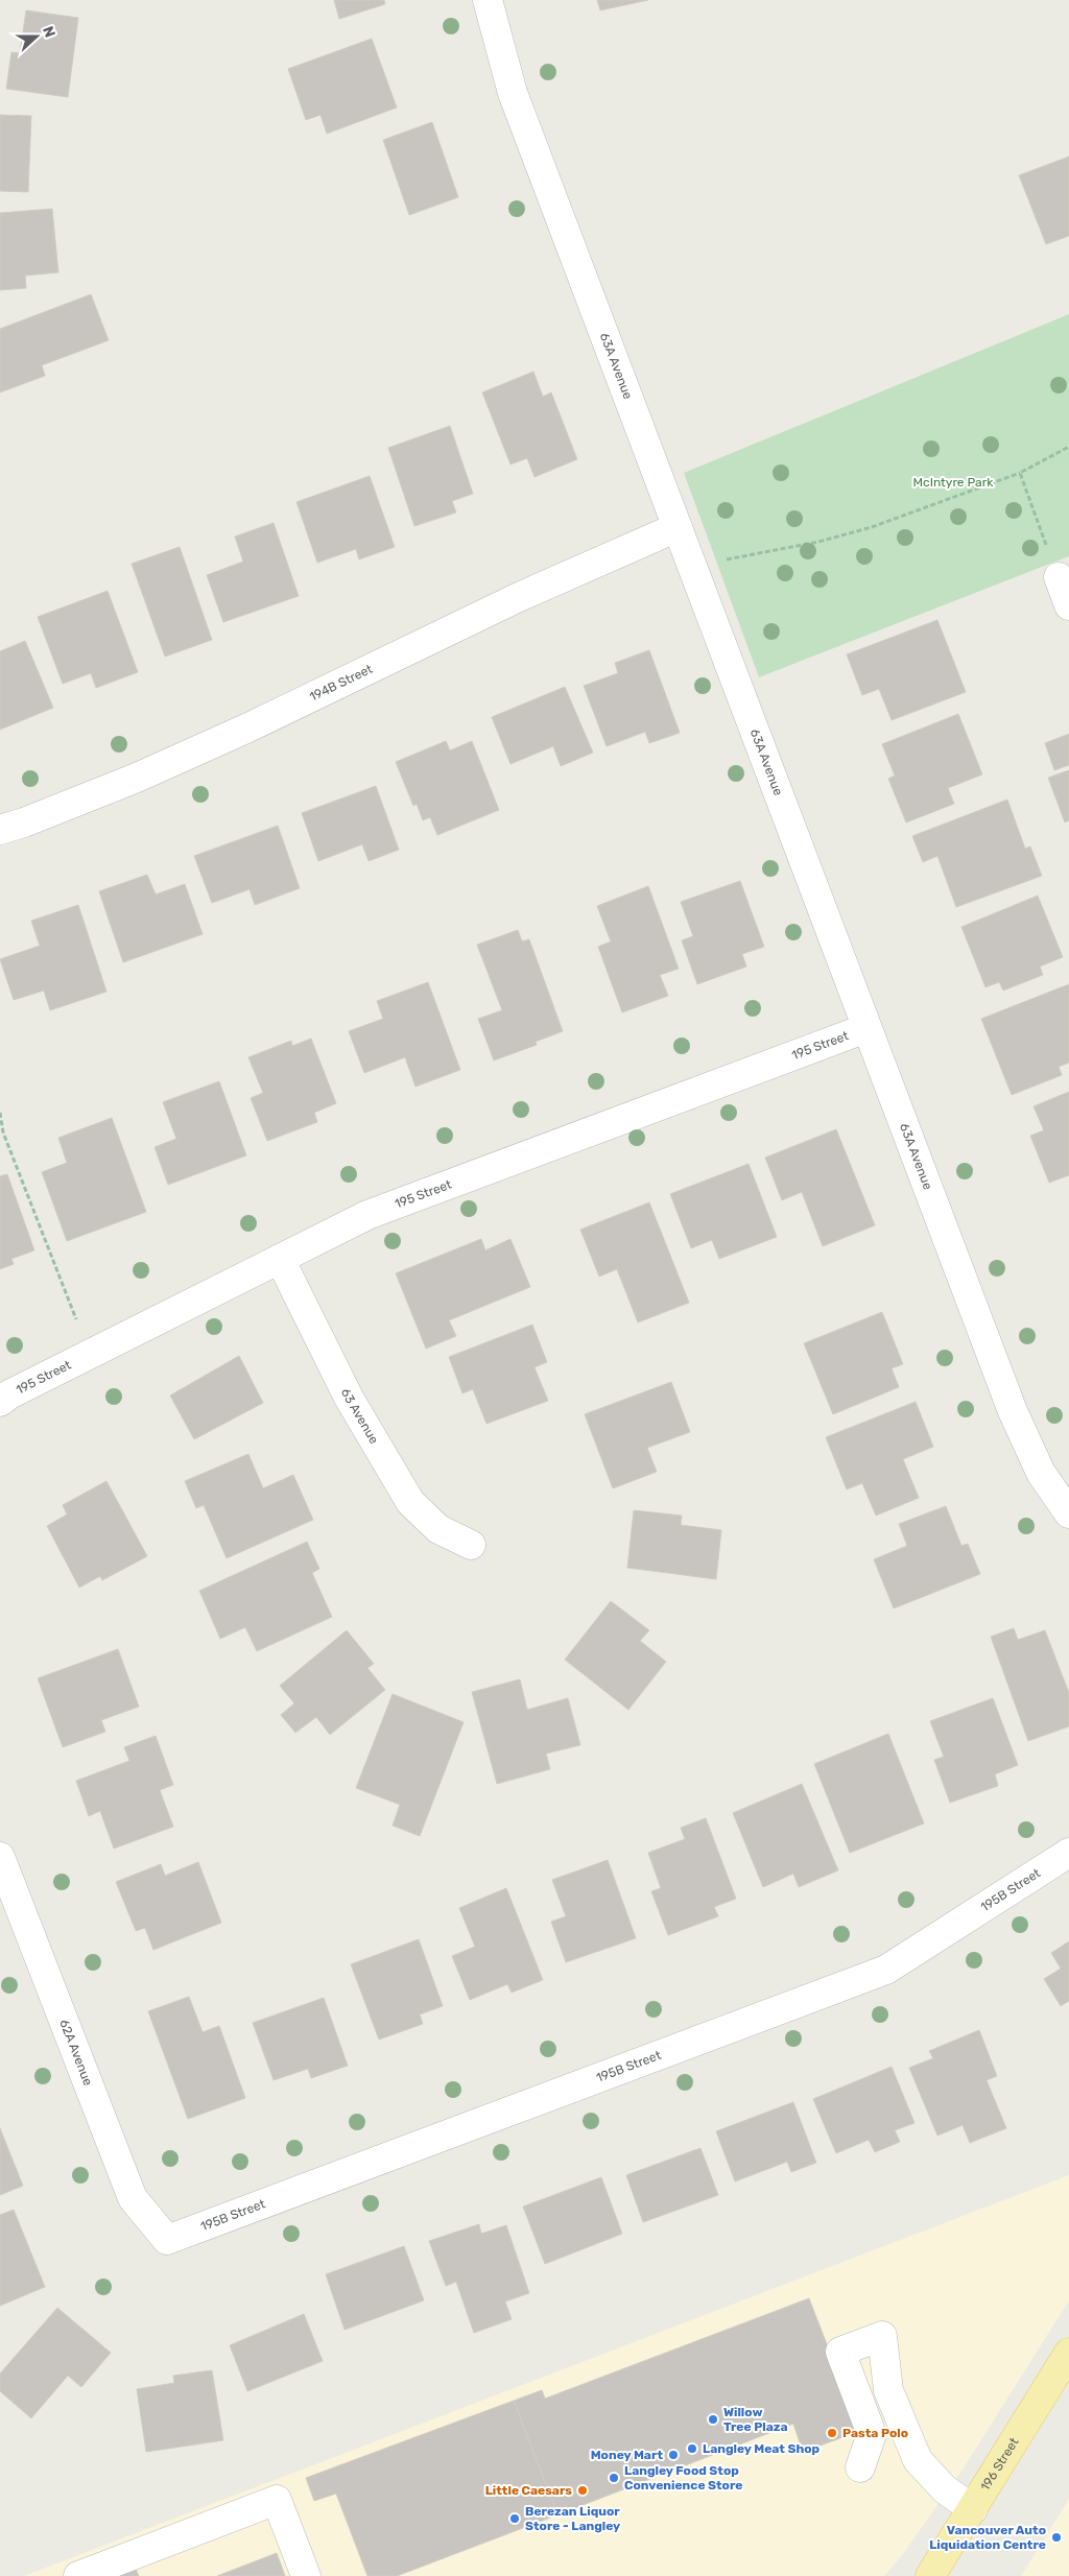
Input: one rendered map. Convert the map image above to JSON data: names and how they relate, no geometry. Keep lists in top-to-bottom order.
{
  "streets": {
    "main road": ["196 Street"],
    "street": [
      "63A Avenue",
      "194B Street",
      "195 Street",
      "63 Avenue",
      "195B Street",
      "62A Avenue"
    ]
  },
  "crossings": [
    ["63A Avenue", "194B Street"],
    ["63A Avenue", "195 Street"],
    ["195 Street", "63 Avenue"],
    ["195B Street", "62A Avenue"]
  ],
  "parks": ["McIntyre Park"],
  "places": [
    "Willow Tree Plaza",
    "Pasta Polo",
    "Langley Meat Shop",
    "Money Mart",
    "Langley Food Stop Convenience Store",
    "Little Caesars",
    "Berezan Liquor Store - Langley",
    "Vancouver Auto Liquidation Centre"
  ],
  "north": "right"
}
